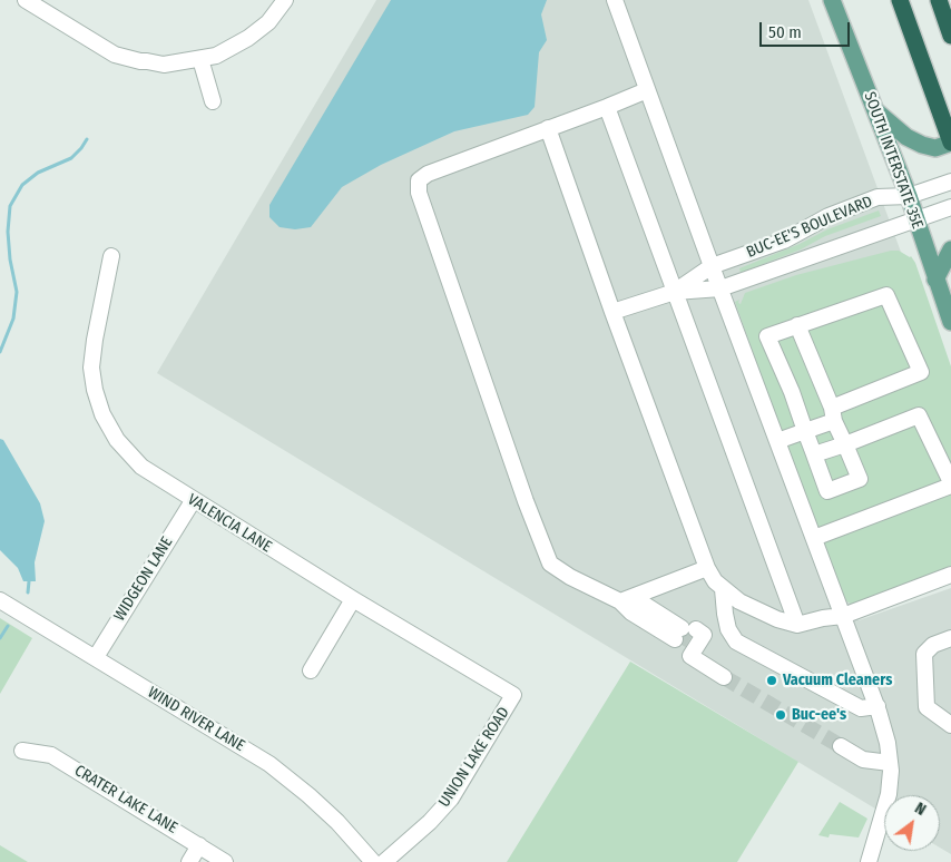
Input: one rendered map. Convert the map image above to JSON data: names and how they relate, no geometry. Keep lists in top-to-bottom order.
{
  "streets": {
    "main road": ["SOUTH INTERSTATE 35E"],
    "street": [
      "BUC-EE'S BOULEVARD",
      "VALENCIA LANE",
      "WIDGEON LANE",
      "WIND RIVER LANE",
      "UNION LAKE ROAD",
      "CRATER LAKE LANE"
    ]
  },
  "crossings": [
    ["SOUTH INTERSTATE 35E", "BUC-EE'S BOULEVARD"],
    ["VALENCIA LANE", "WIDGEON LANE"],
    ["VALENCIA LANE", "UNION LAKE ROAD"],
    ["WIDGEON LANE", "WIND RIVER LANE"]
  ],
  "places": ["Vacuum Cleaners", "Buc-ee's"],
  "scale_bar": "50 m",
  "north": "top right"
}
